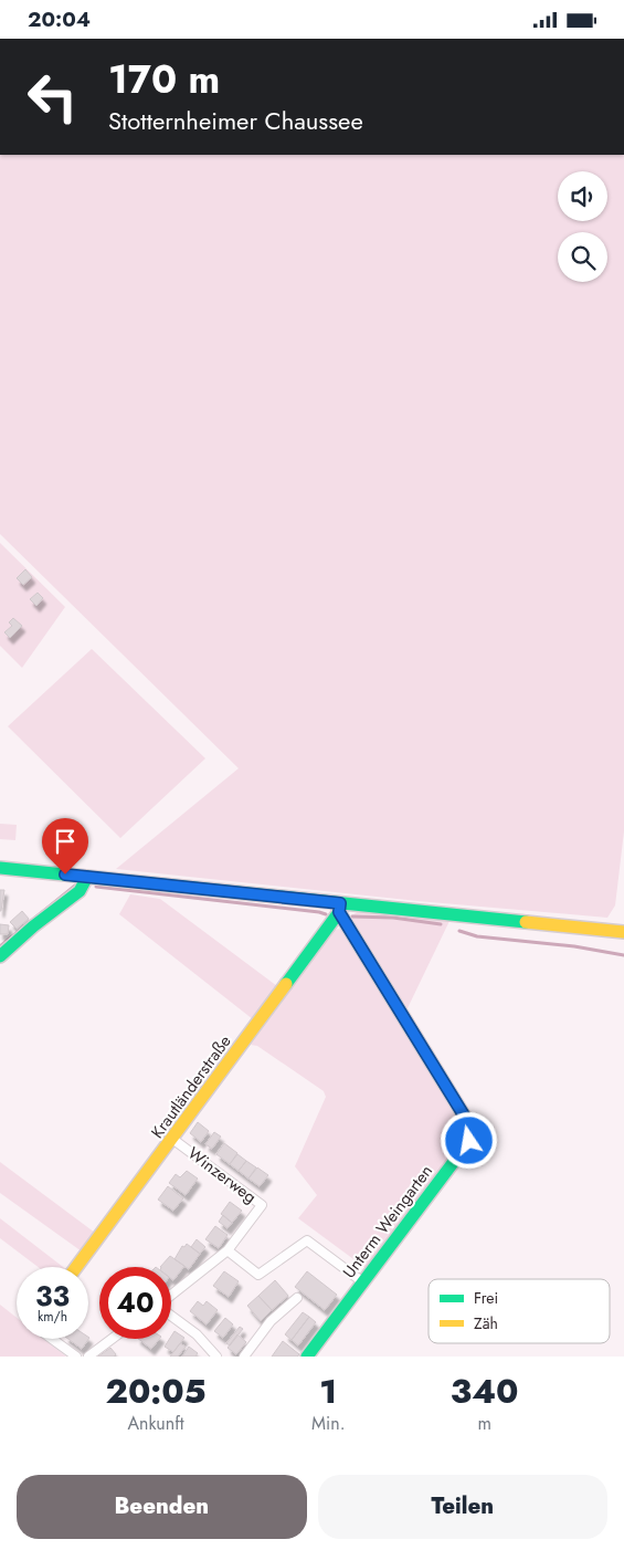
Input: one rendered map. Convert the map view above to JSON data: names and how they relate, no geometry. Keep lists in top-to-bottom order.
{
  "streets": {
    "street": ["Krautländerstraße", "Winzerweg", "Unterm Weingarten"]
  },
  "crossings": [
    ["Krautländerstraße", "Winzerweg"],
    ["Krautländerstraße", "Unterm Weingarten"]
  ],
  "legend": ["Frei", "Zäh"],
  "page": {
    "status": "20:04",
    "turn": ["170 m", "Stotternheimer Chaussee"],
    "speed": "33 km/h",
    "limit": "40",
    "eta": [
      "20:05",
      "Ankunft",
      "1",
      "Min.",
      "340",
      "m"
    ],
    "buttons": ["Beenden", "Teilen"]
  }
}
